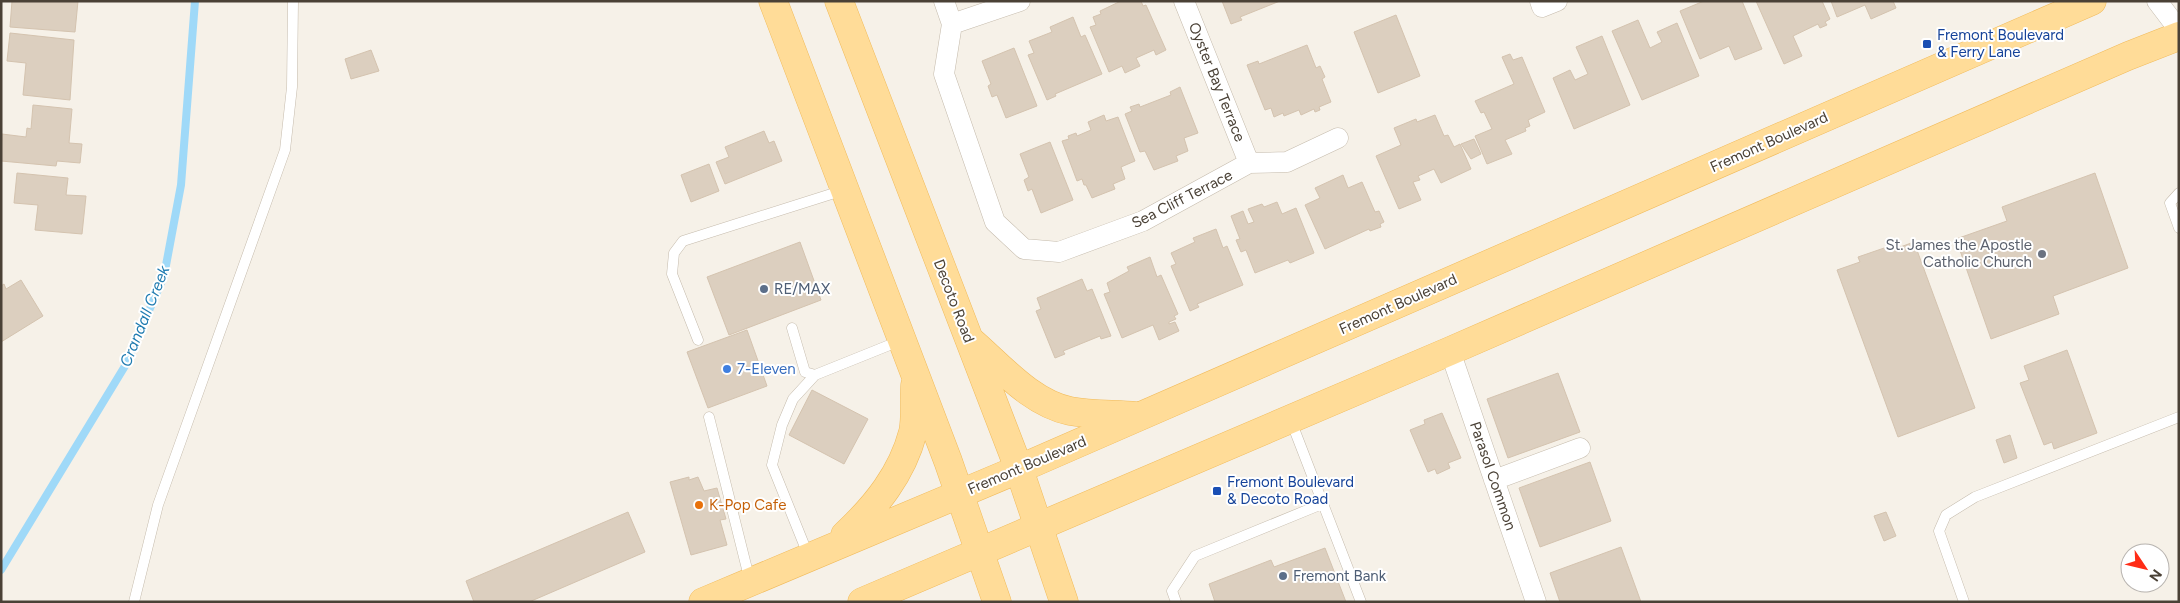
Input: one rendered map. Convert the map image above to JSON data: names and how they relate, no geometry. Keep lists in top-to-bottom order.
{
  "streets": {
    "main road": ["Fremont Boulevard", "Decoto Road"],
    "street": ["Oyster Bay Terrace", "Sea Cliff Terrace", "Parasol Common"]
  },
  "crossings": [
    ["Oyster Bay Terrace", "Sea Cliff Terrace"],
    ["Fremont Boulevard", "Decoto Road"]
  ],
  "water": ["Crandall Creek"],
  "places": {
    "transit": ["Fremont Boulevard & Ferry Lane", "Fremont Boulevard & Decoto Road"],
    "other": [
      "St. James the Apostle Catholic Church",
      "RE/MAX",
      "7-Eleven",
      "K-Pop Cafe",
      "Fremont Bank"
    ]
  },
  "north": "bottom right"
}
